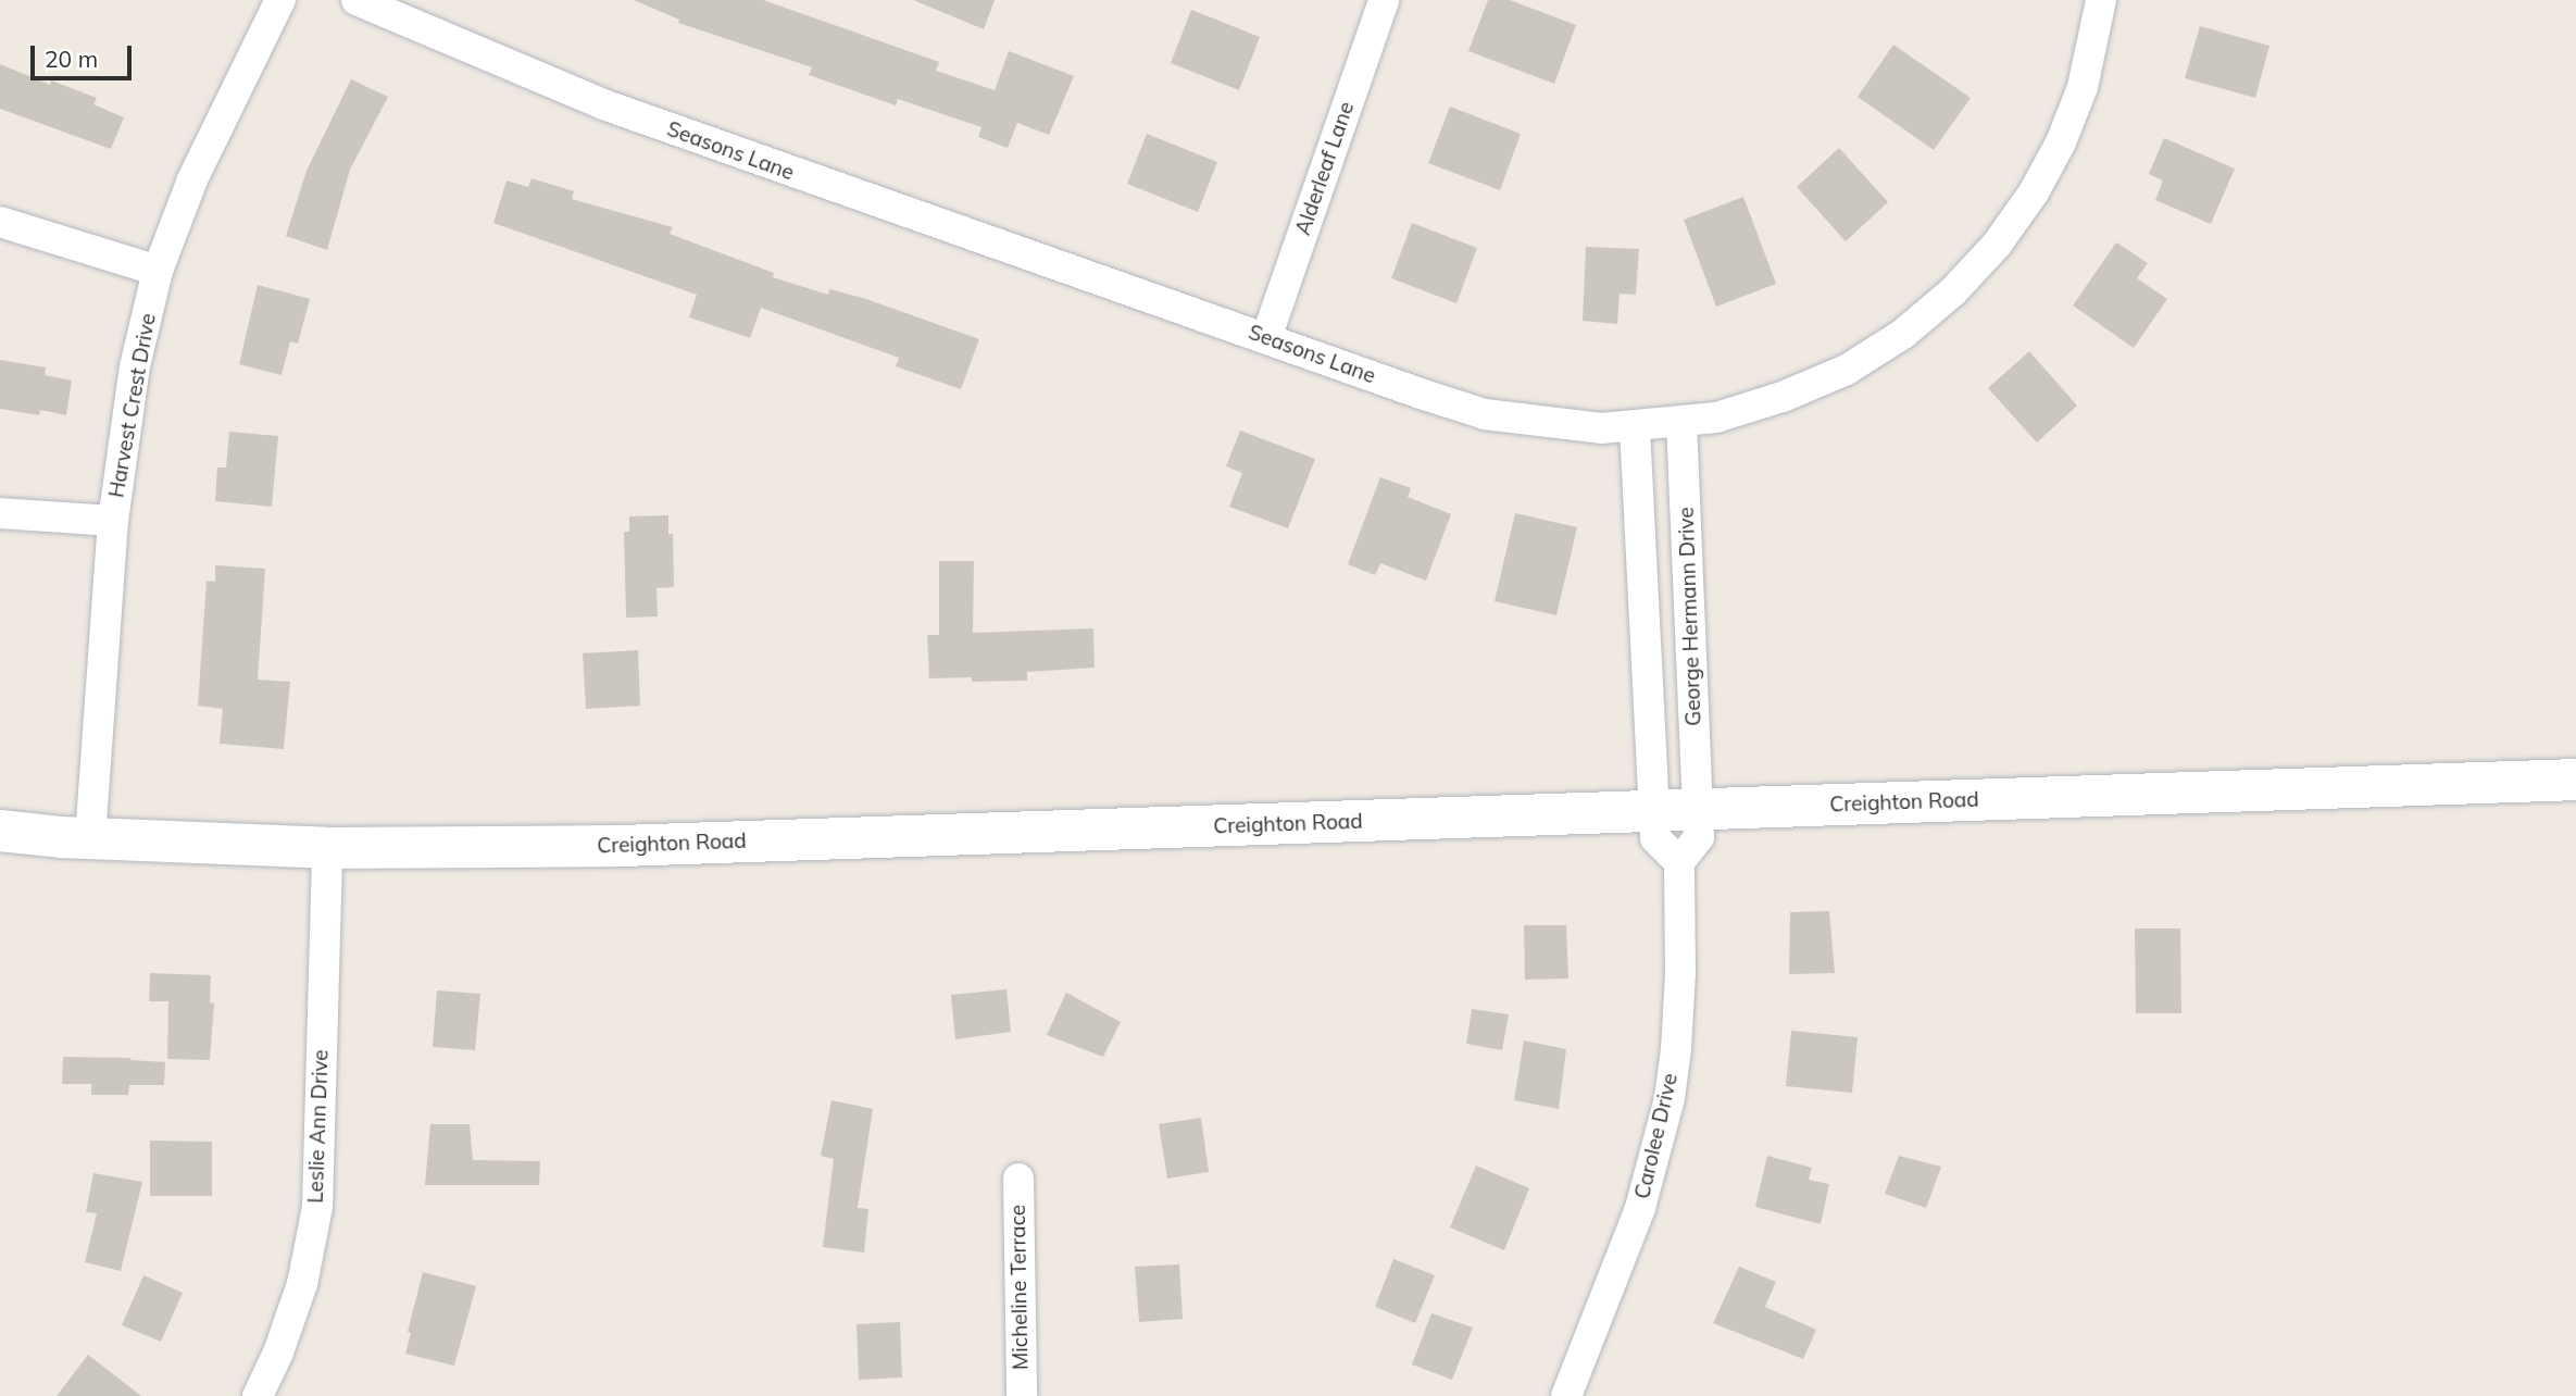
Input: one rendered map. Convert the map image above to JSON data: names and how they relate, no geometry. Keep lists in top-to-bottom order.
{
  "streets": {
    "main road": ["Creighton Road"],
    "street": [
      "Seasons Lane",
      "Alderleaf Lane",
      "Harvest Crest Drive",
      "George Hermann Drive",
      "Leslie Ann Drive",
      "Carolee Drive",
      "Micheline Terrace"
    ]
  },
  "crossings": [
    ["Seasons Lane", "Alderleaf Lane"],
    ["Seasons Lane", "George Hermann Drive"],
    ["Harvest Crest Drive", "Creighton Road"],
    ["George Hermann Drive", "Creighton Road"],
    ["Creighton Road", "Leslie Ann Drive"]
  ],
  "scale_bar": "20 m"
}
